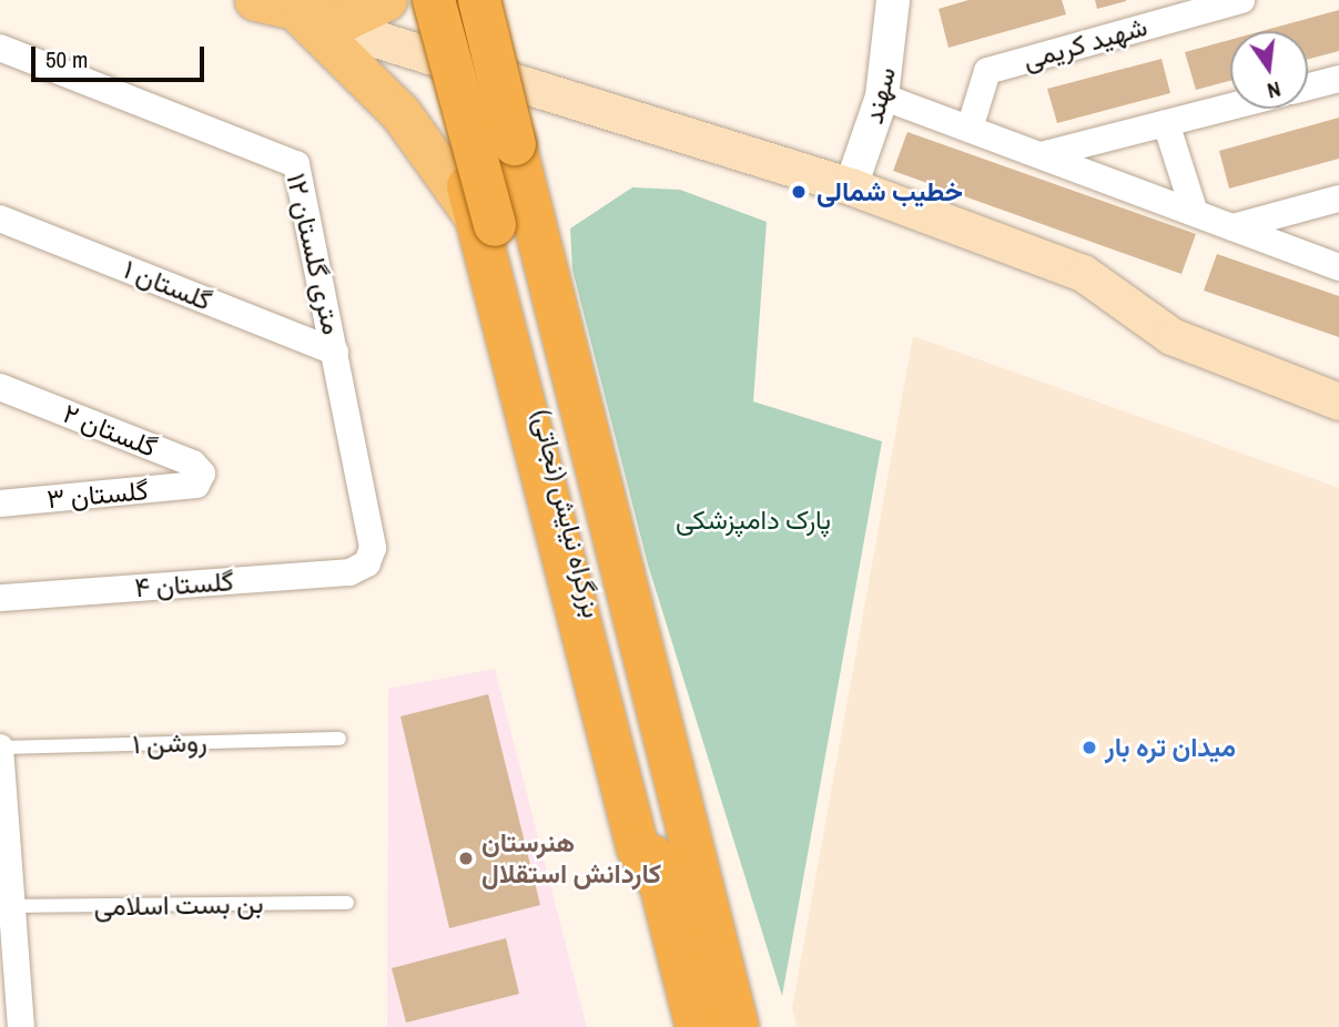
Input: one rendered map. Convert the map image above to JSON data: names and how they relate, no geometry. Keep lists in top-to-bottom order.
{
  "streets": {
    "highway": ["بزرگراه نیایش (نجاتی)"],
    "street": [
      "شهید کریمی",
      "سهند",
      "۱۲ متری گلستان",
      "گلستان ۱",
      "گلستان ۲",
      "گلستان ۳",
      "گلستان ۴"
    ],
    "lane": ["روشن ۱", "بن بست اسلامی"]
  },
  "crossings": [
    ["۱۲ متری گلستان", "گلستان ۱"],
    ["۱۲ متری گلستان", "گلستان ۴"],
    ["گلستان ۲", "گلستان ۳"]
  ],
  "parks": ["پارک دامپزشکی"],
  "places": ["خطیب شمالی", "میدان تره بار", "هنرستان کاردانش استقلال"],
  "scale_bar": "50 m",
  "north": "bottom"
}
